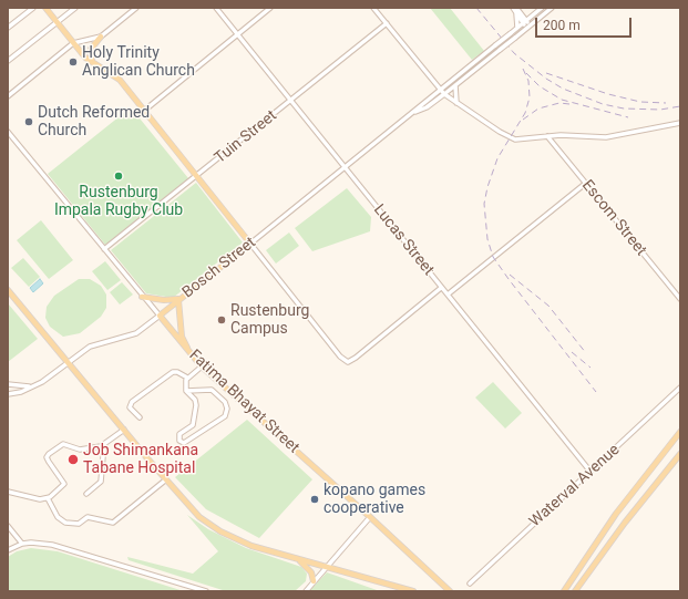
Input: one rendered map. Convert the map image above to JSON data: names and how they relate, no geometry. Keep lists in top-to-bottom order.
{
  "streets": {
    "main road": ["Bosch Street", "Fatima Bhayat Street"],
    "street": [
      "Tuin Street",
      "Escom Street",
      "Lucas Street",
      "Waterval Avenue"
    ]
  },
  "crossings": [
    ["Tuin Street", "Lucas Street"],
    ["Tuin Street", "Fatima Bhayat Street"],
    ["Lucas Street", "Bosch Street"],
    ["Lucas Street", "Waterval Avenue"],
    ["Bosch Street", "Fatima Bhayat Street"]
  ],
  "places": [
    "Holy Trinity Anglican Church",
    "Dutch Reformed Church",
    "Rustenburg Impala Rugby Club",
    "Rustenburg Campus",
    "Job Shimankana Tabane Hospital",
    "kopano games cooperative"
  ],
  "scale_bar": "200 m"
}
